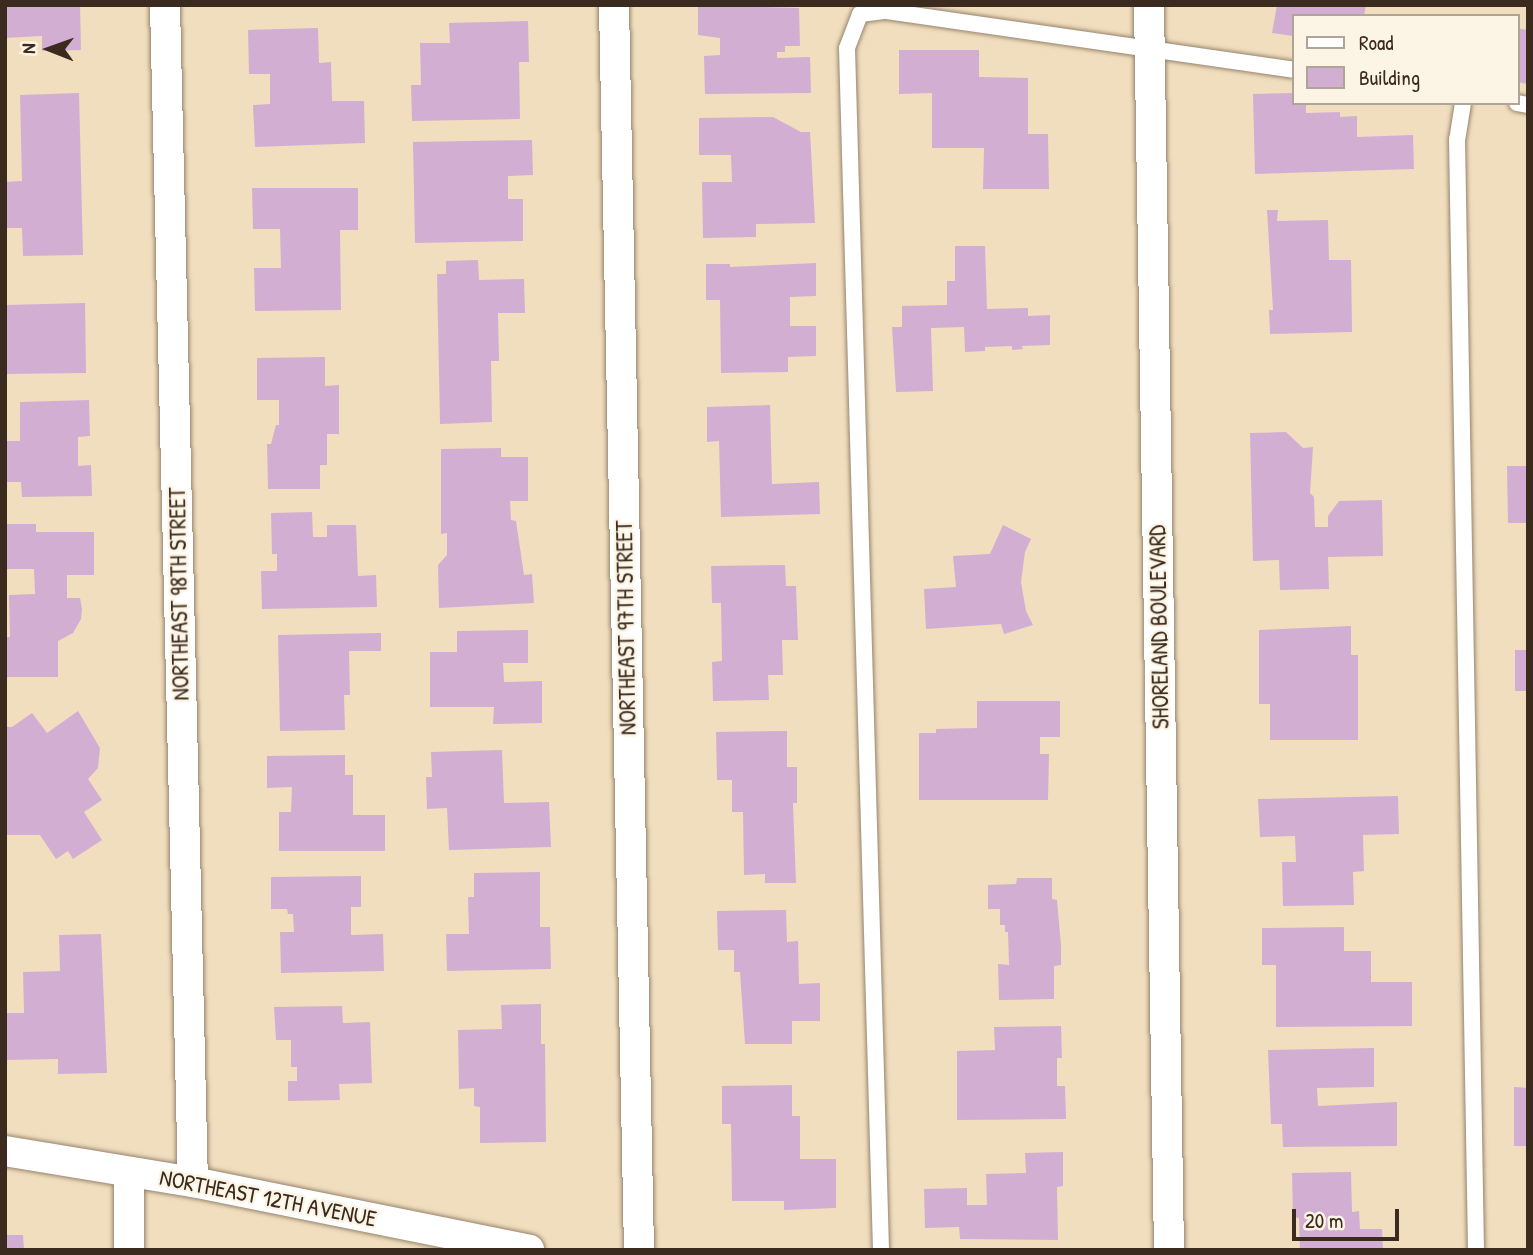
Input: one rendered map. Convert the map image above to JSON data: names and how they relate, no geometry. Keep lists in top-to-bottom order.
{
  "streets": {
    "street": [
      "NORTHEAST 98TH STREET",
      "SHORELAND BOULEVARD",
      "NORTHEAST 97TH STREET",
      "NORTHEAST 12TH AVENUE"
    ]
  },
  "crossings": [
    ["NORTHEAST 98TH STREET", "NORTHEAST 12TH AVENUE"]
  ],
  "legend": ["Road", "Building"],
  "scale_bar": "20 m",
  "north": "left"
}
